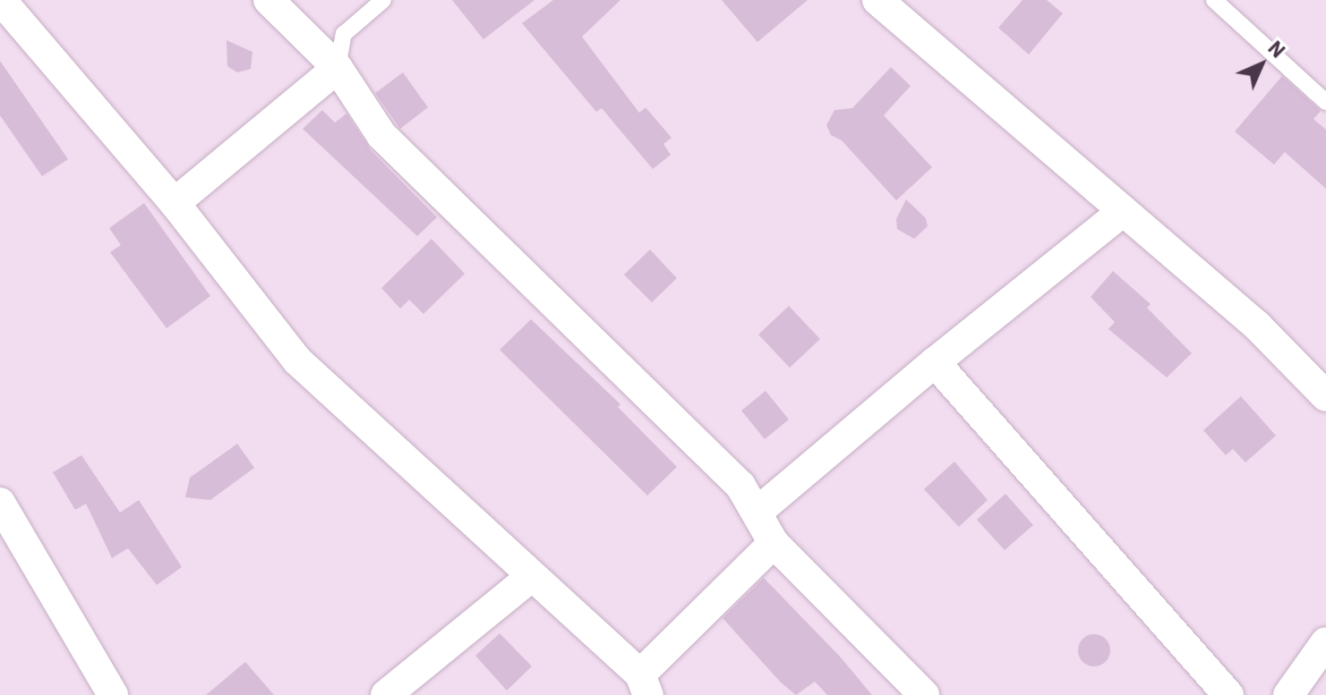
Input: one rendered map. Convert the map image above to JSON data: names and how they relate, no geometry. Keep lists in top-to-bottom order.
{
  "north": "top right"
}
